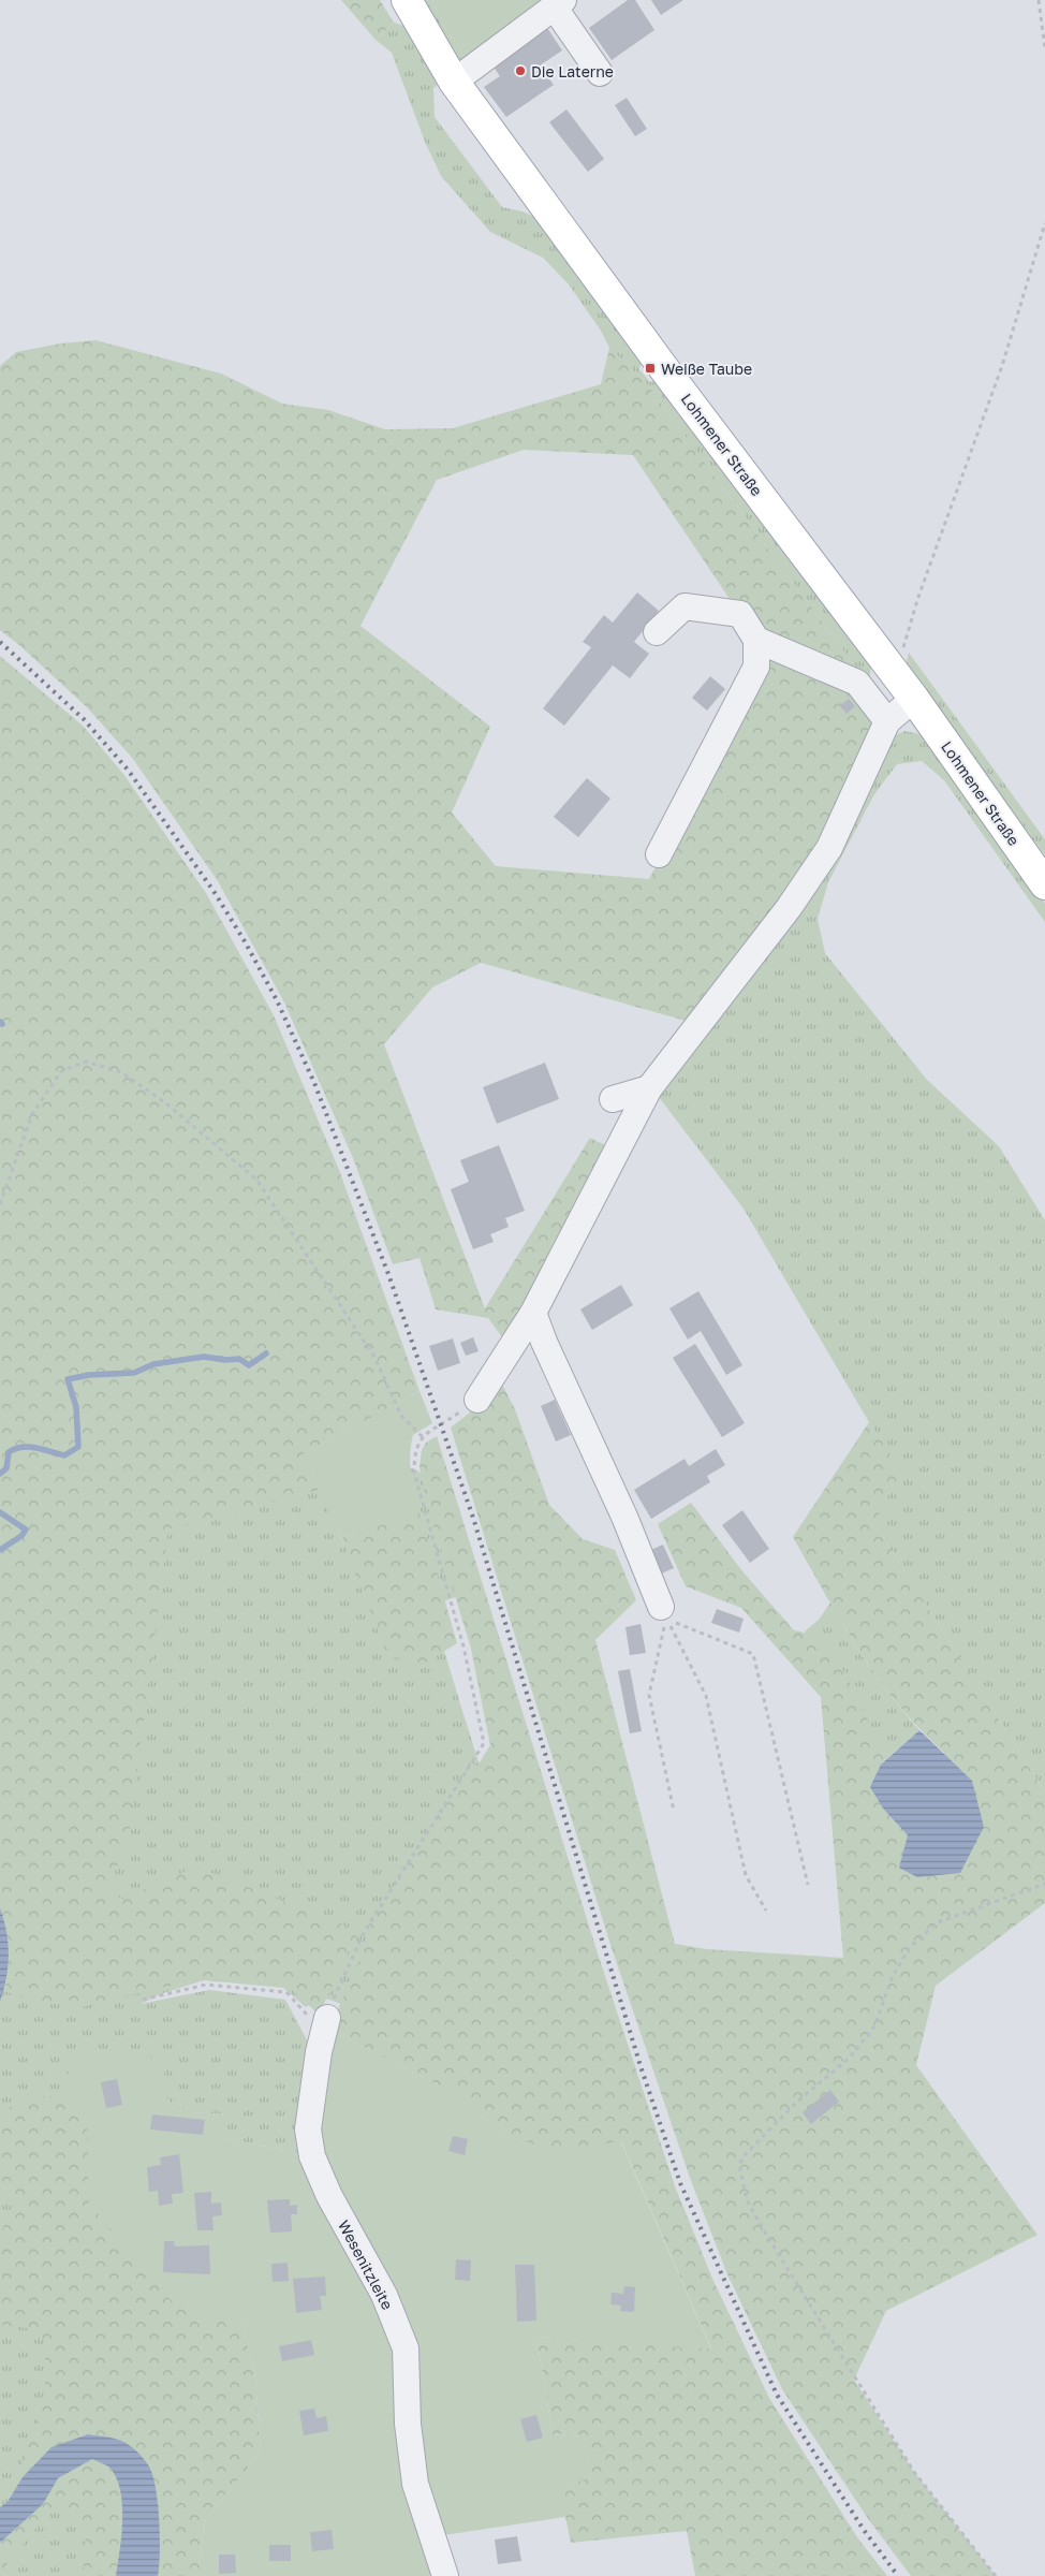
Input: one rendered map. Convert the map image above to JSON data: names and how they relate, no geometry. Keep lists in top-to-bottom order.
{
  "streets": {
    "main road": ["Lohmener Straße"],
    "street": ["Wesenitzleite"]
  },
  "places": {
    "other": ["Die Laterne"],
    "transit": ["Weiße Taube"]
  }
}
